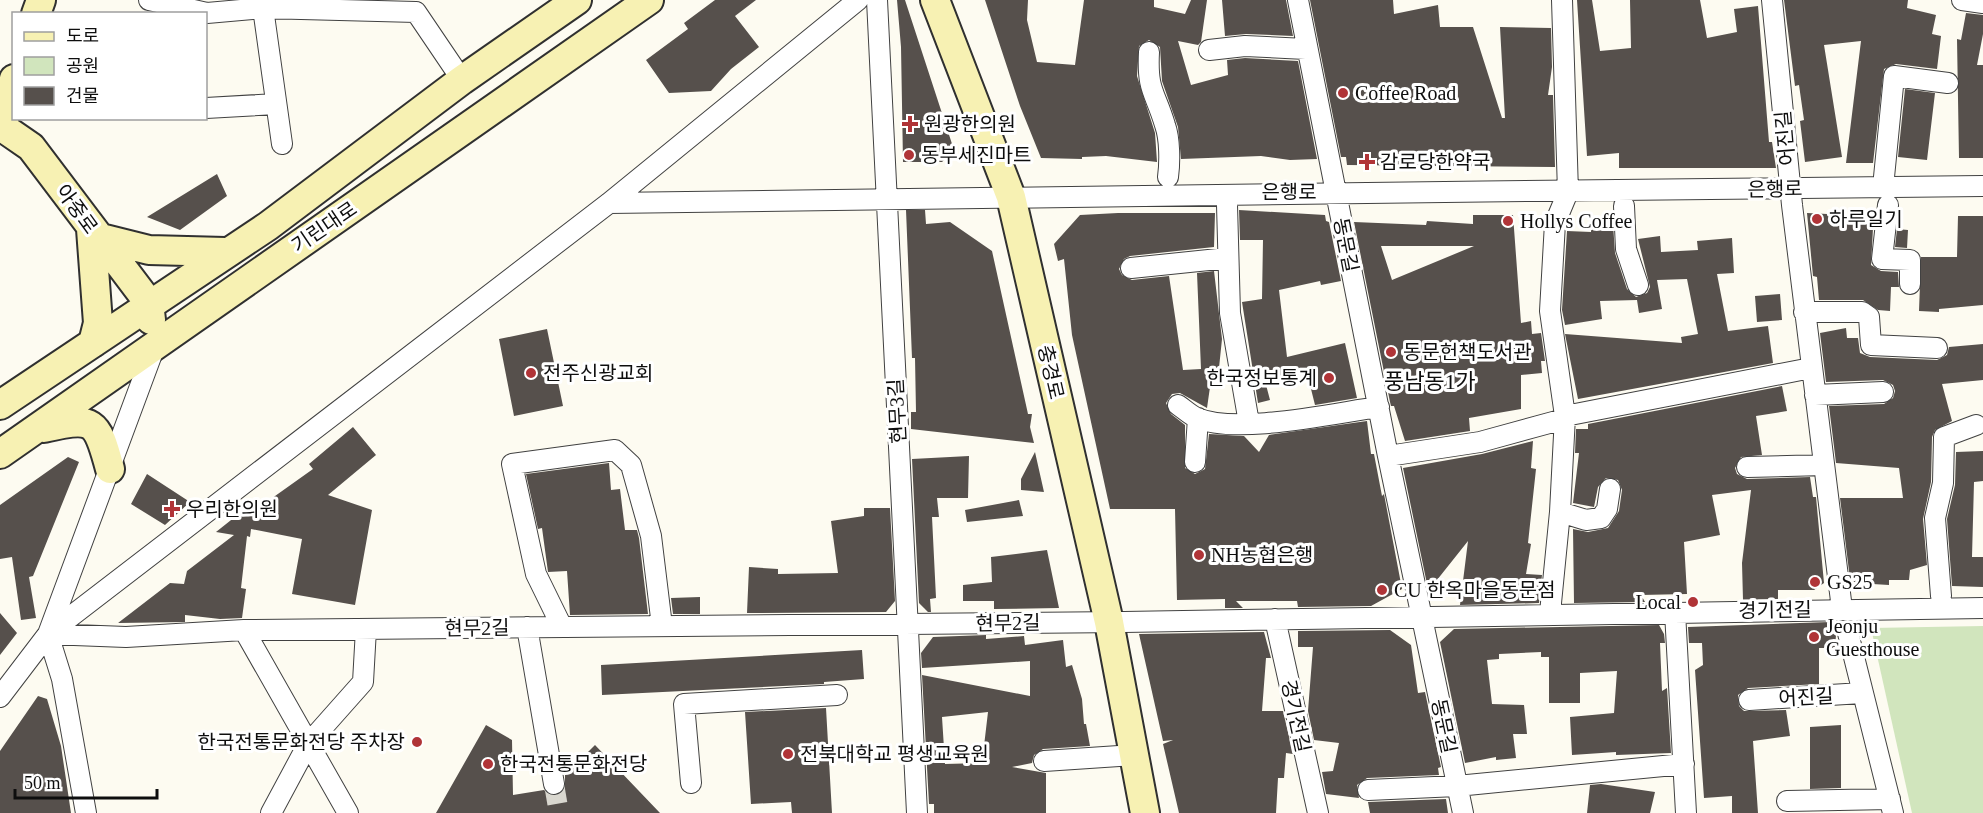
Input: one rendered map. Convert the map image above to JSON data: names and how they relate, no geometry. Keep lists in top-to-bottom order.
{
  "streets": {
    "street": [
      "어진길",
      "은행로",
      "아중로",
      "기린대로",
      "동문길",
      "충경로",
      "현무3길",
      "경기전길",
      "현무2길"
    ]
  },
  "crossings": [
    ["어진길", "은행로"],
    ["어진길", "경기전길"],
    ["은행로", "동문길"],
    ["은행로", "충경로"],
    ["아중로", "기린대로"],
    ["동문길", "경기전길"],
    ["충경로", "경기전길"],
    ["충경로", "현무2길"],
    ["현무3길", "현무2길"],
    ["경기전길", "현무2길"]
  ],
  "districts": ["풍남동1가"],
  "places": {
    "other": [
      "Coffee Road",
      "동부세진마트",
      "하루일기",
      "Hollys Coffee",
      "동문헌책도서관",
      "전주신광교회",
      "한국정보통계",
      "NH농협은행",
      "GS25",
      "CU 한옥마을동문점",
      "Local",
      "Jeonju Guesthouse",
      "한국전통문화전당 주차장",
      "전북대학교 평생교육원",
      "한국전통문화전당"
    ],
    "health": ["원광한의원", "감로당한약국", "우리한의원"]
  },
  "legend": ["도로", "공원", "건물"],
  "scale_bar": "50 m"
}
